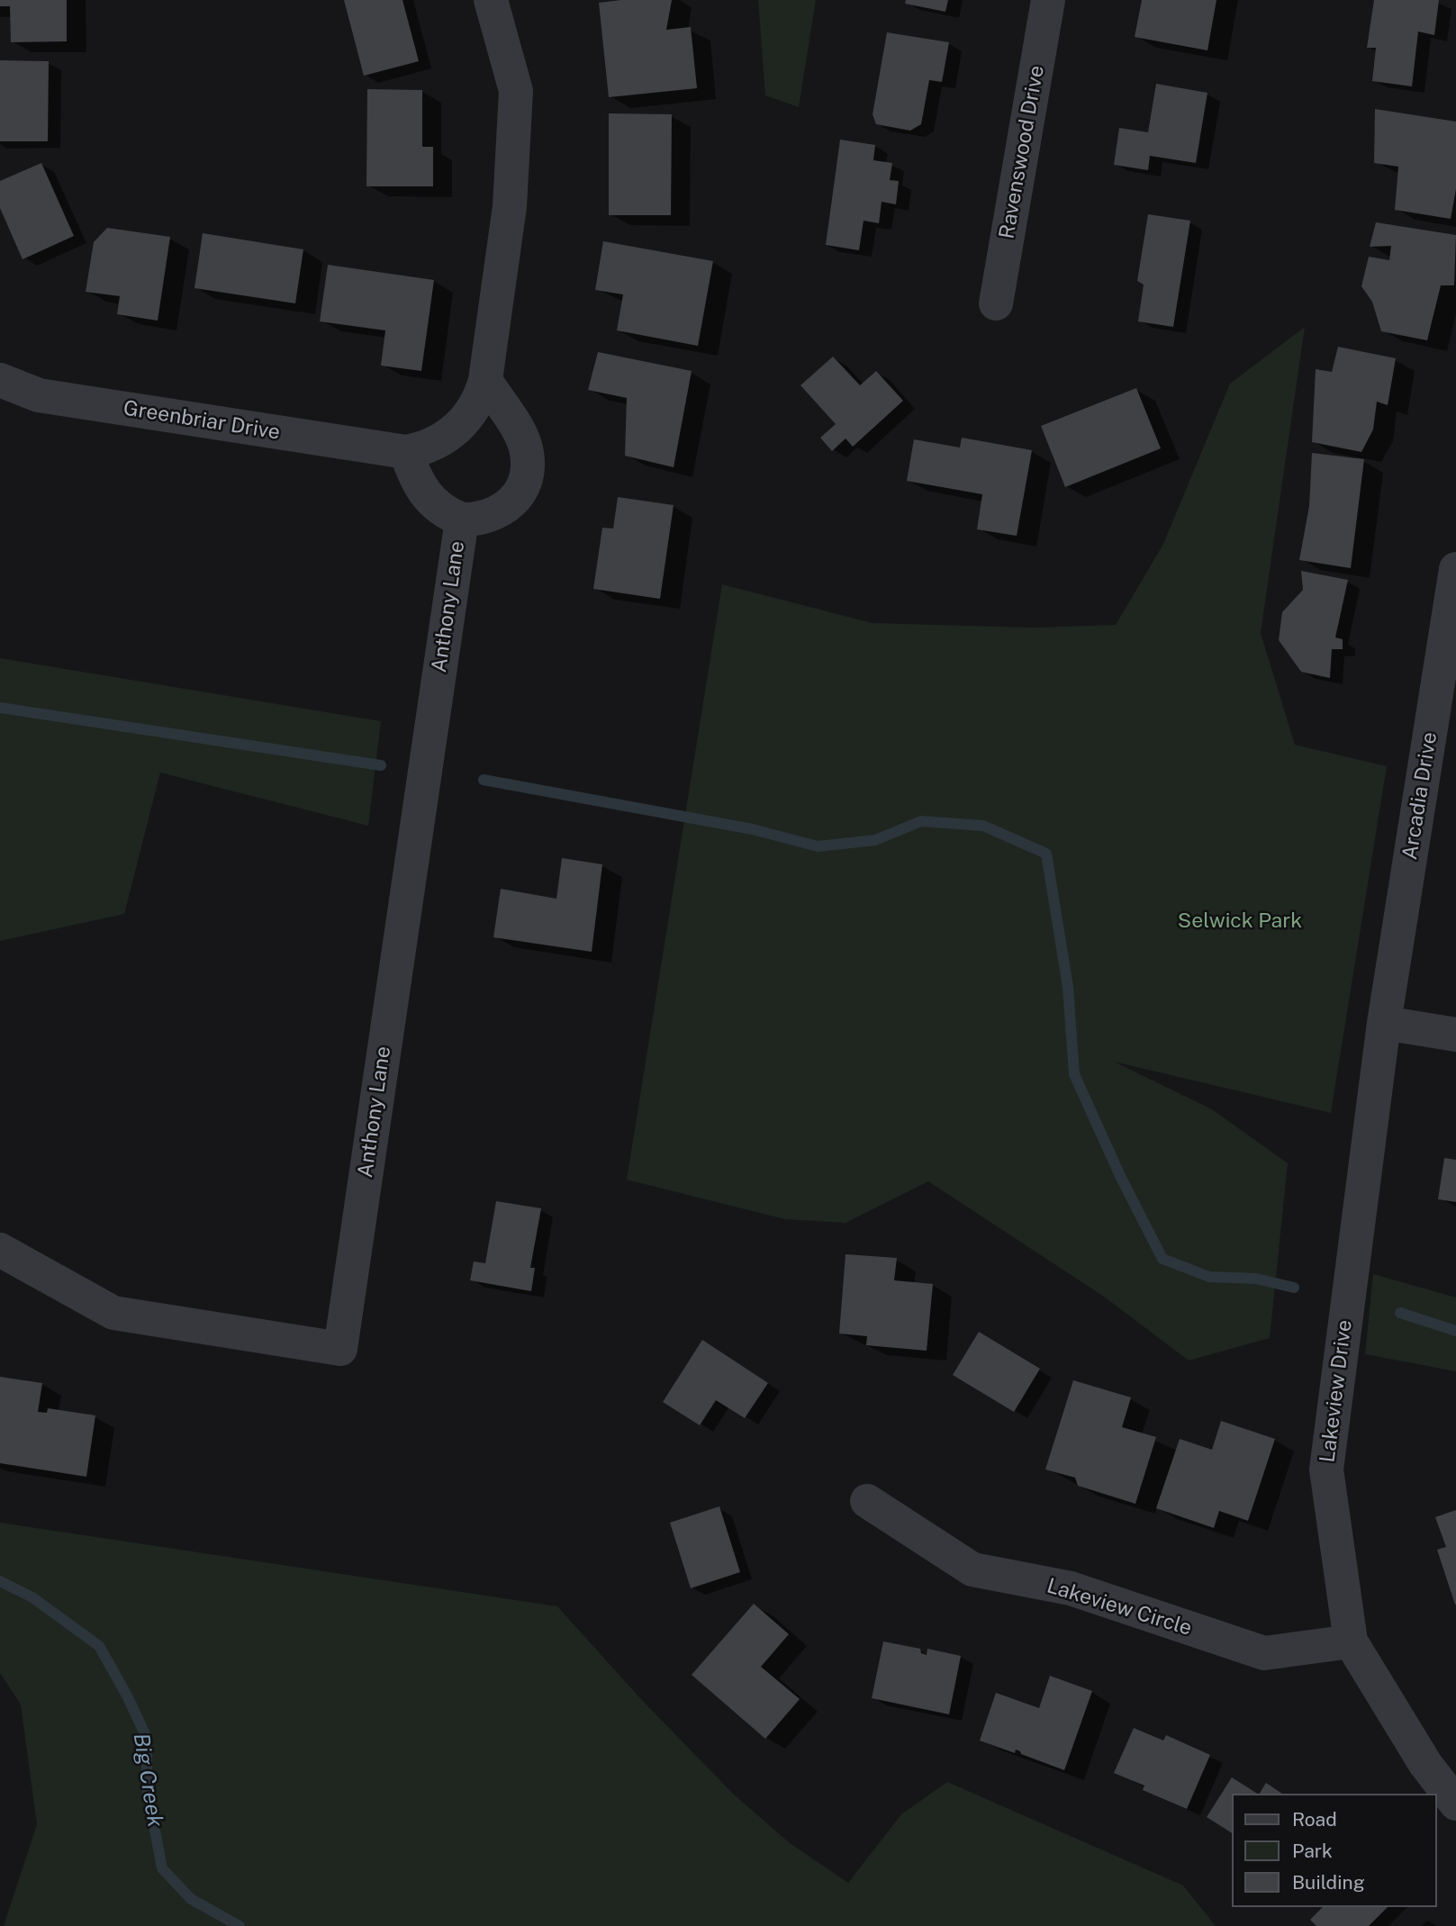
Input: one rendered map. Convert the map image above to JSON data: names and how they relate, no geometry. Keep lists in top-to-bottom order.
{
  "streets": {
    "street": [
      "Ravenswood Drive",
      "Greenbriar Drive",
      "Anthony Lane",
      "Arcadia Drive",
      "Lakeview Drive",
      "Lakeview Circle"
    ]
  },
  "crossings": [
    ["Greenbriar Drive", "Anthony Lane"],
    ["Arcadia Drive", "Lakeview Drive"],
    ["Lakeview Drive", "Lakeview Circle"]
  ],
  "water": ["Big Creek"],
  "parks": ["Selwick Park"],
  "legend": ["Road", "Park", "Building"]
}
